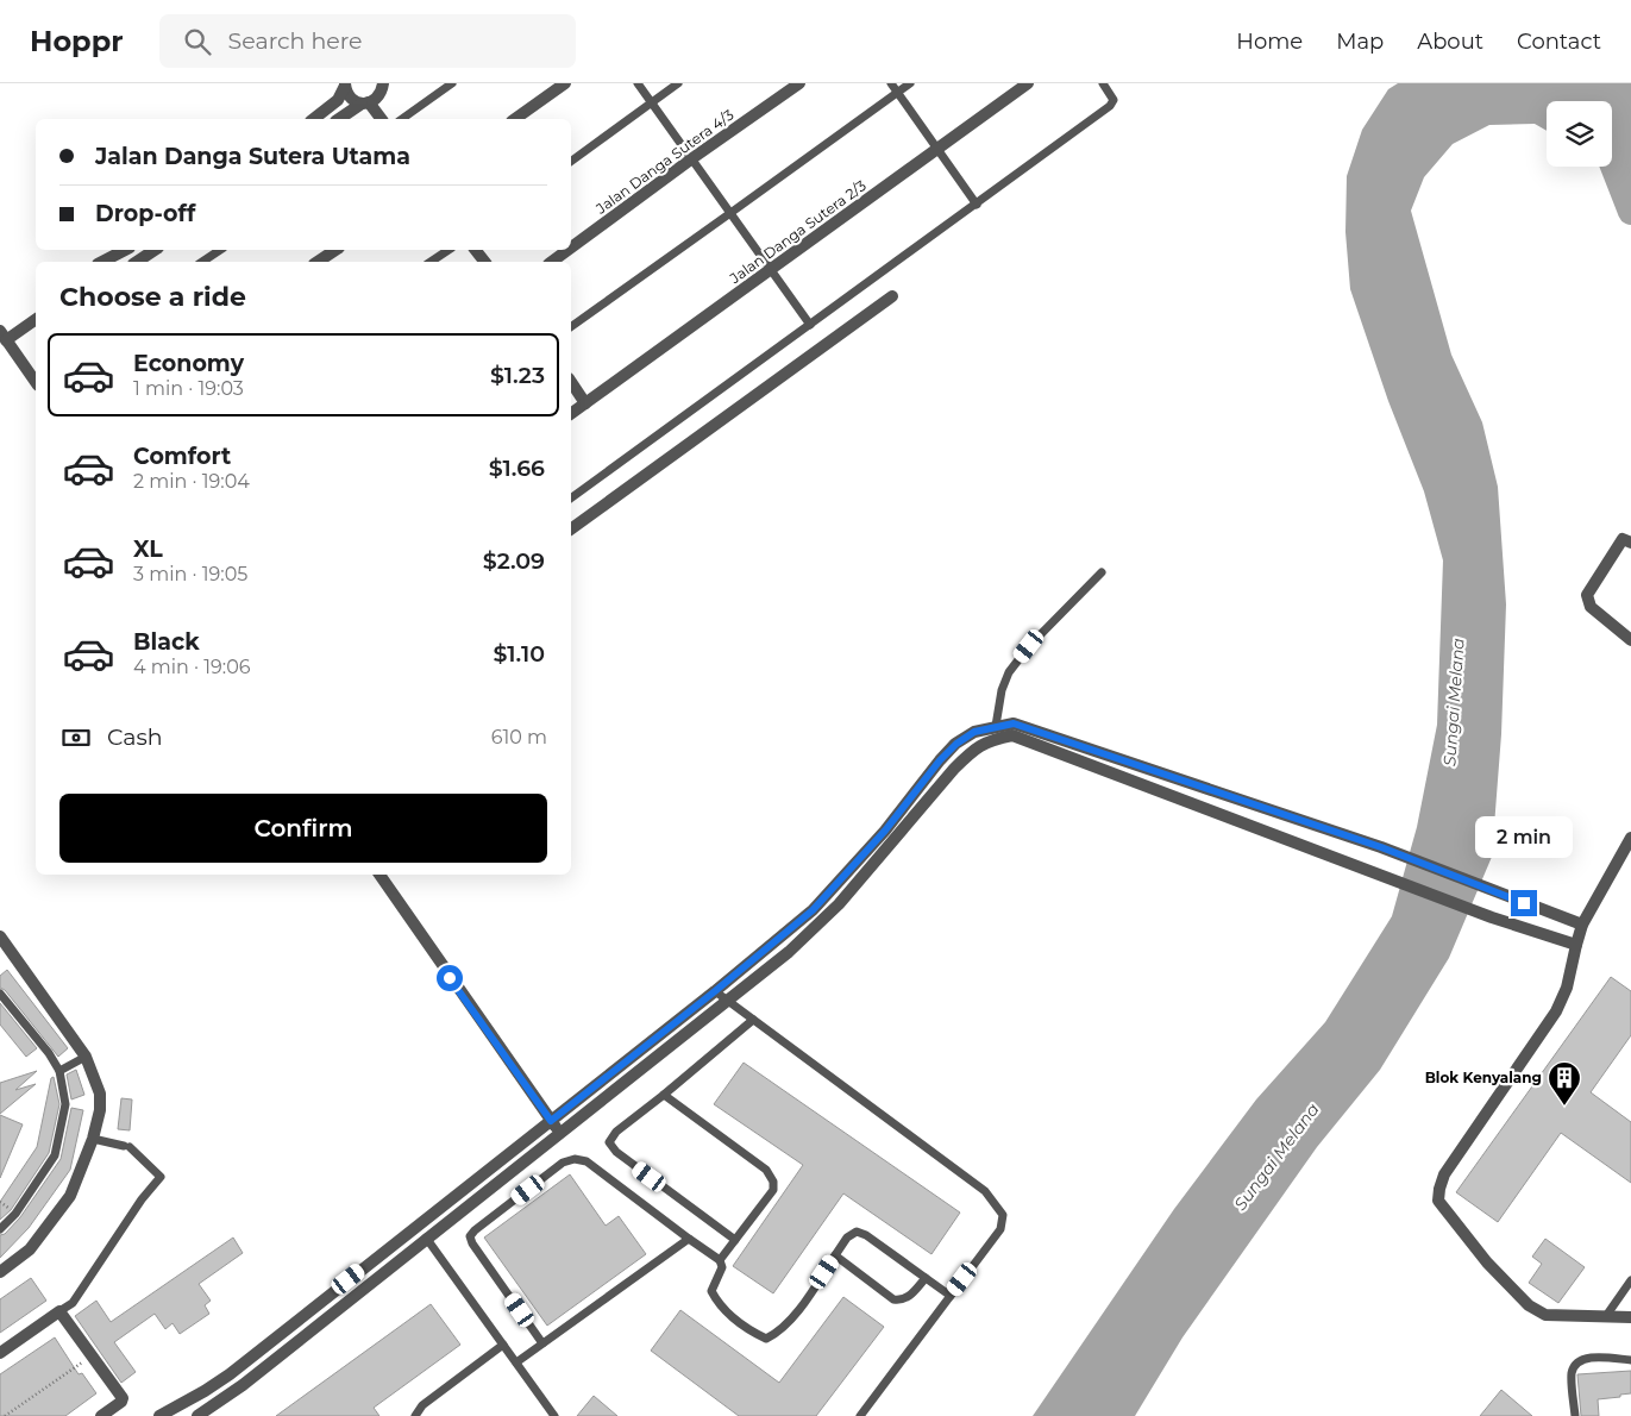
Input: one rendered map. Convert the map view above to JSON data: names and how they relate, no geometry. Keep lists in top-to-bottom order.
{
  "streets": {
    "street": ["Jalan Danga Sutera 4/3", "Jalan Danga Sutera 2/3"]
  },
  "water": ["Sungai Melana"],
  "places": {
    "building": ["Blok Kenyalang"]
  },
  "page": {
    "header": "Hoppr",
    "search": "Search here",
    "nav": [
      "Home",
      "Map",
      "About",
      "Contact"
    ],
    "banner": ["Jalan Danga Sutera Utama", "Drop-off"],
    "heading": "Choose a ride",
    "list": [
      {
        "name": "Economy",
        "note": "1 min · 19:03",
        "value": "$1.23"
      },
      {
        "name": "Comfort",
        "note": "2 min · 19:04",
        "value": "$1.66"
      },
      {
        "name": "XL",
        "note": "3 min · 19:05",
        "value": "$2.09"
      },
      {
        "name": "Black",
        "note": "4 min · 19:06",
        "value": "$1.10"
      }
    ],
    "pay": ["Cash", "610 m"],
    "buttons": "Confirm",
    "bubble": "2 min"
  }
}
